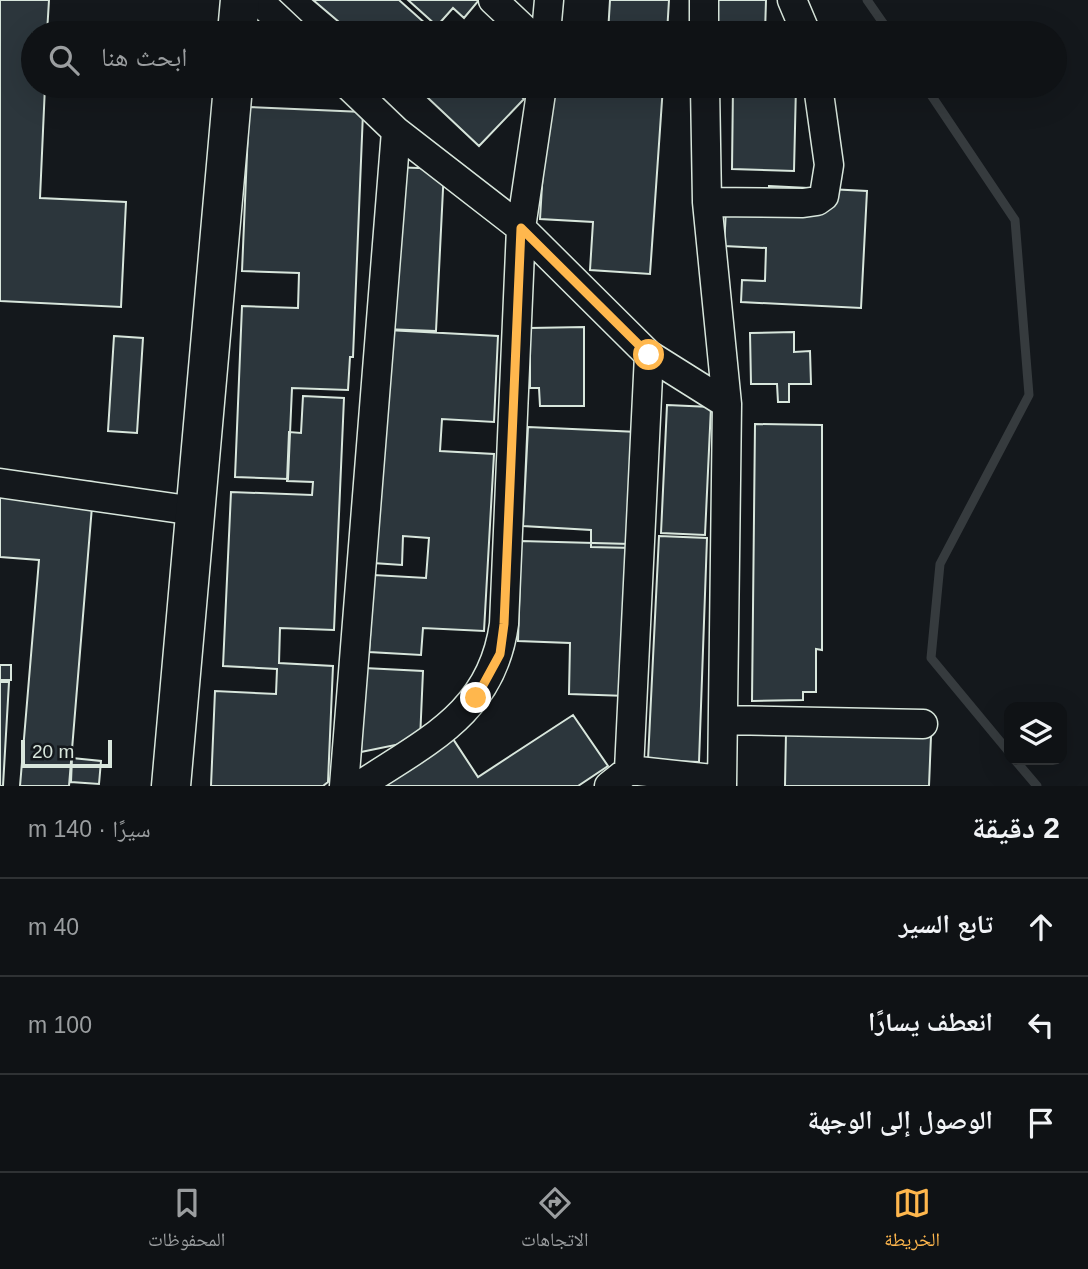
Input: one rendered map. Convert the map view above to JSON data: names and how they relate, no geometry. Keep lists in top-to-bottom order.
{
  "scale_bar": "20 m",
  "page": {
    "search": "ابحث هنا",
    "scale": "20 m",
    "heading": ["2 دقيقة", "سيرًا · 140 m"],
    "list": [
      ["تابع السير", "40 m"],
      ["انعطف يسارًا", "100 m"],
      "الوصول إلى الوجهة"
    ],
    "nav": ["الخريطة", "الاتجاهات", "المحفوظات"]
  }
}
